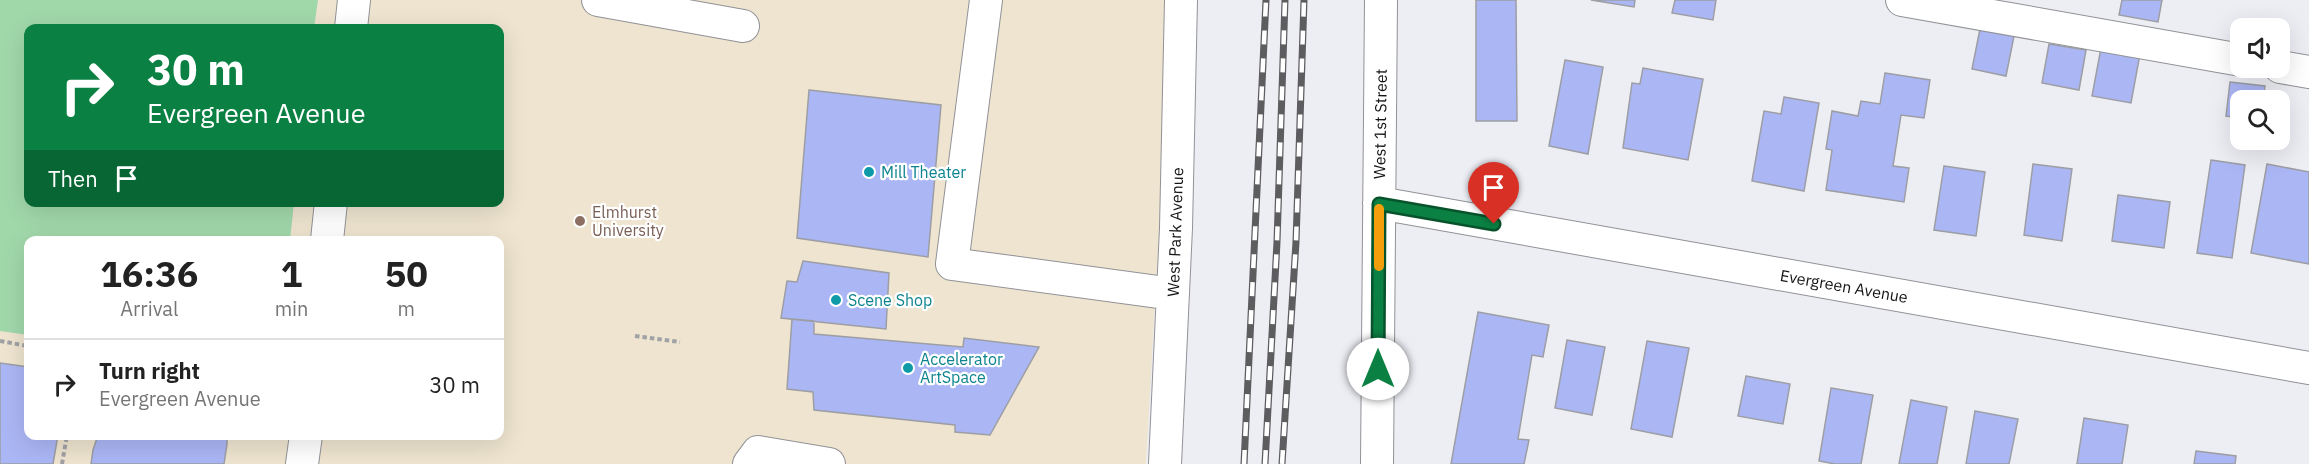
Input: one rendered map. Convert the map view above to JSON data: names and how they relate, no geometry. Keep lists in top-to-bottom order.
{
  "streets": {
    "street": ["West 1st Street", "West Park Avenue", "Evergreen Avenue"]
  },
  "crossings": [
    ["West 1st Street", "Evergreen Avenue"]
  ],
  "places": [
    "Mill Theater",
    "Elmhurst University",
    "Scene Shop",
    "Accelerator ArtSpace"
  ],
  "page": {
    "turn": ["30 m", "Evergreen Avenue"],
    "then": "Then",
    "eta": [
      "16:36",
      "Arrival",
      "1",
      "min",
      "50",
      "m"
    ],
    "list": [
      {
        "name": "Turn right",
        "note": "Evergreen Avenue",
        "value": "30 m"
      }
    ]
  }
}
